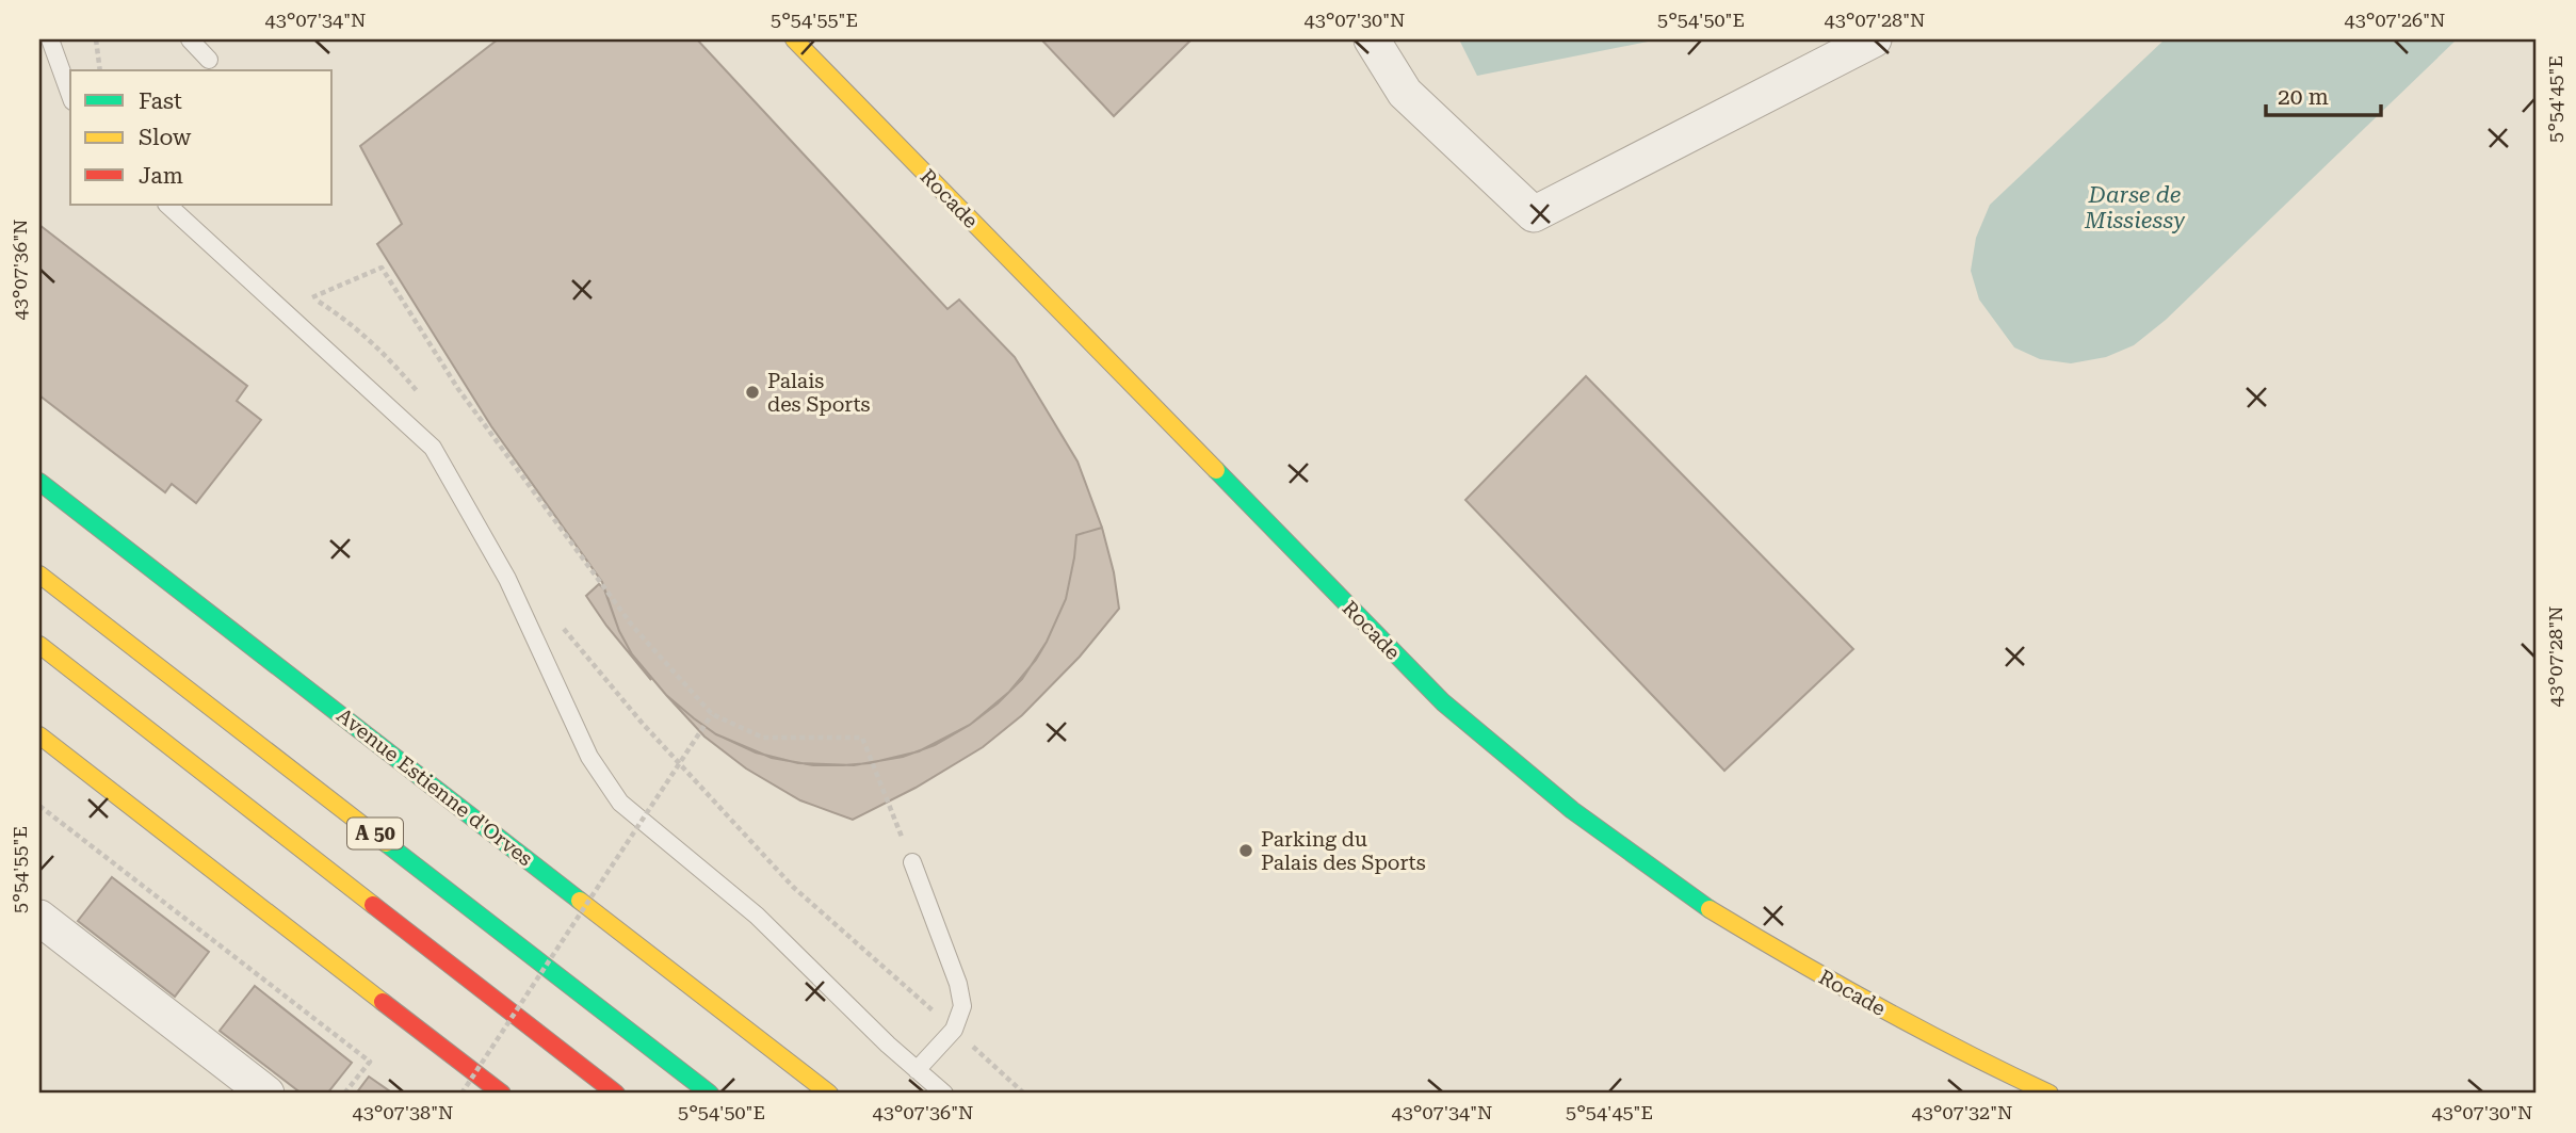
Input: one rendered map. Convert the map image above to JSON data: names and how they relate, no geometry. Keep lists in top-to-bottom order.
{
  "streets": {
    "main road": ["Rocade", "Avenue Estienne d'Orves", "A 50"]
  },
  "water": ["Darse de Missiessy"],
  "places": ["Palais des Sports", "Parking du Palais des Sports"],
  "legend": ["Fast", "Slow", "Jam"],
  "scale_bar": "20 m",
  "coordinates": [
    "43°07'34\"N",
    "5°54'55\"E",
    "43°07'30\"N",
    "5°54'50\"E",
    "43°07'28\"N",
    "43°07'26\"N",
    "5°54'45\"E",
    "43°07'36\"N",
    "43°07'38\"N",
    "43°07'32\"N"
  ]
}
